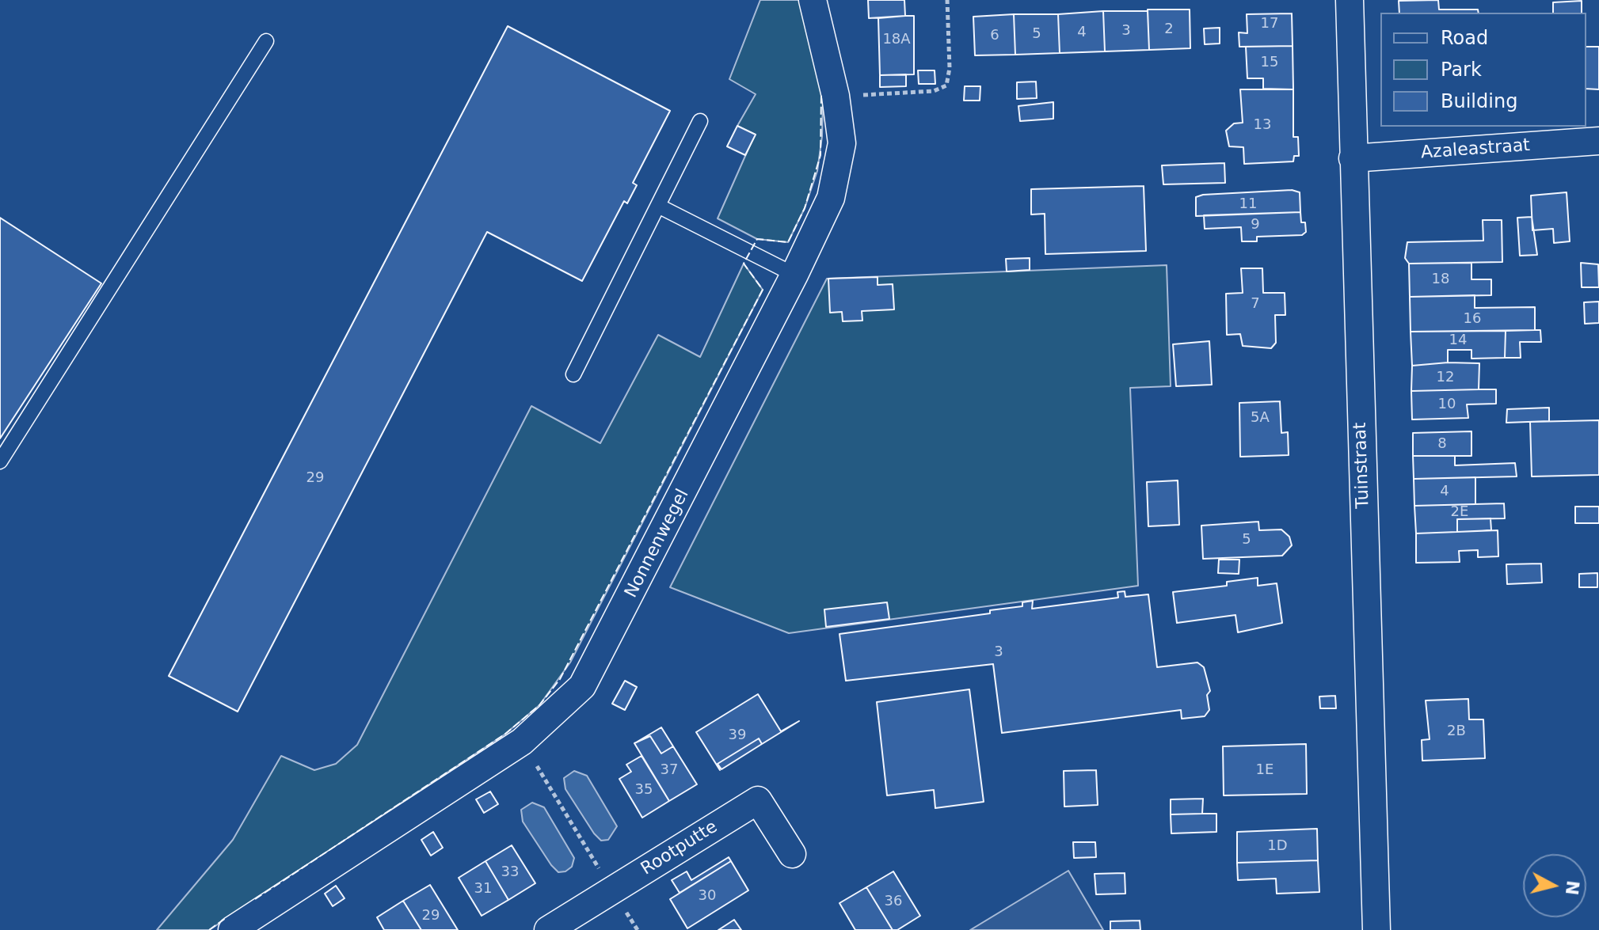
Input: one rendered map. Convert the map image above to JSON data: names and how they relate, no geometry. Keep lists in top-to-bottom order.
{
  "streets": {
    "street": [
      "Azaleastraat",
      "Tuinstraat",
      "Nonnenwegel",
      "Rootputte"
    ]
  },
  "crossings": [
    ["Azaleastraat", "Tuinstraat"]
  ],
  "house_numbers": [
    "17",
    "2",
    "3",
    "4",
    "5",
    "6",
    "18A",
    "15",
    "13",
    "11",
    "9",
    "18",
    "7",
    "16",
    "14",
    "12",
    "10",
    "5A",
    "8",
    "29",
    "4",
    "2E",
    "5",
    "3",
    "2B",
    "39",
    "37",
    "1E",
    "35",
    "1D",
    "33",
    "31",
    "30",
    "36",
    "29"
  ],
  "legend": ["Road", "Park", "Building"],
  "north": "right"
}
